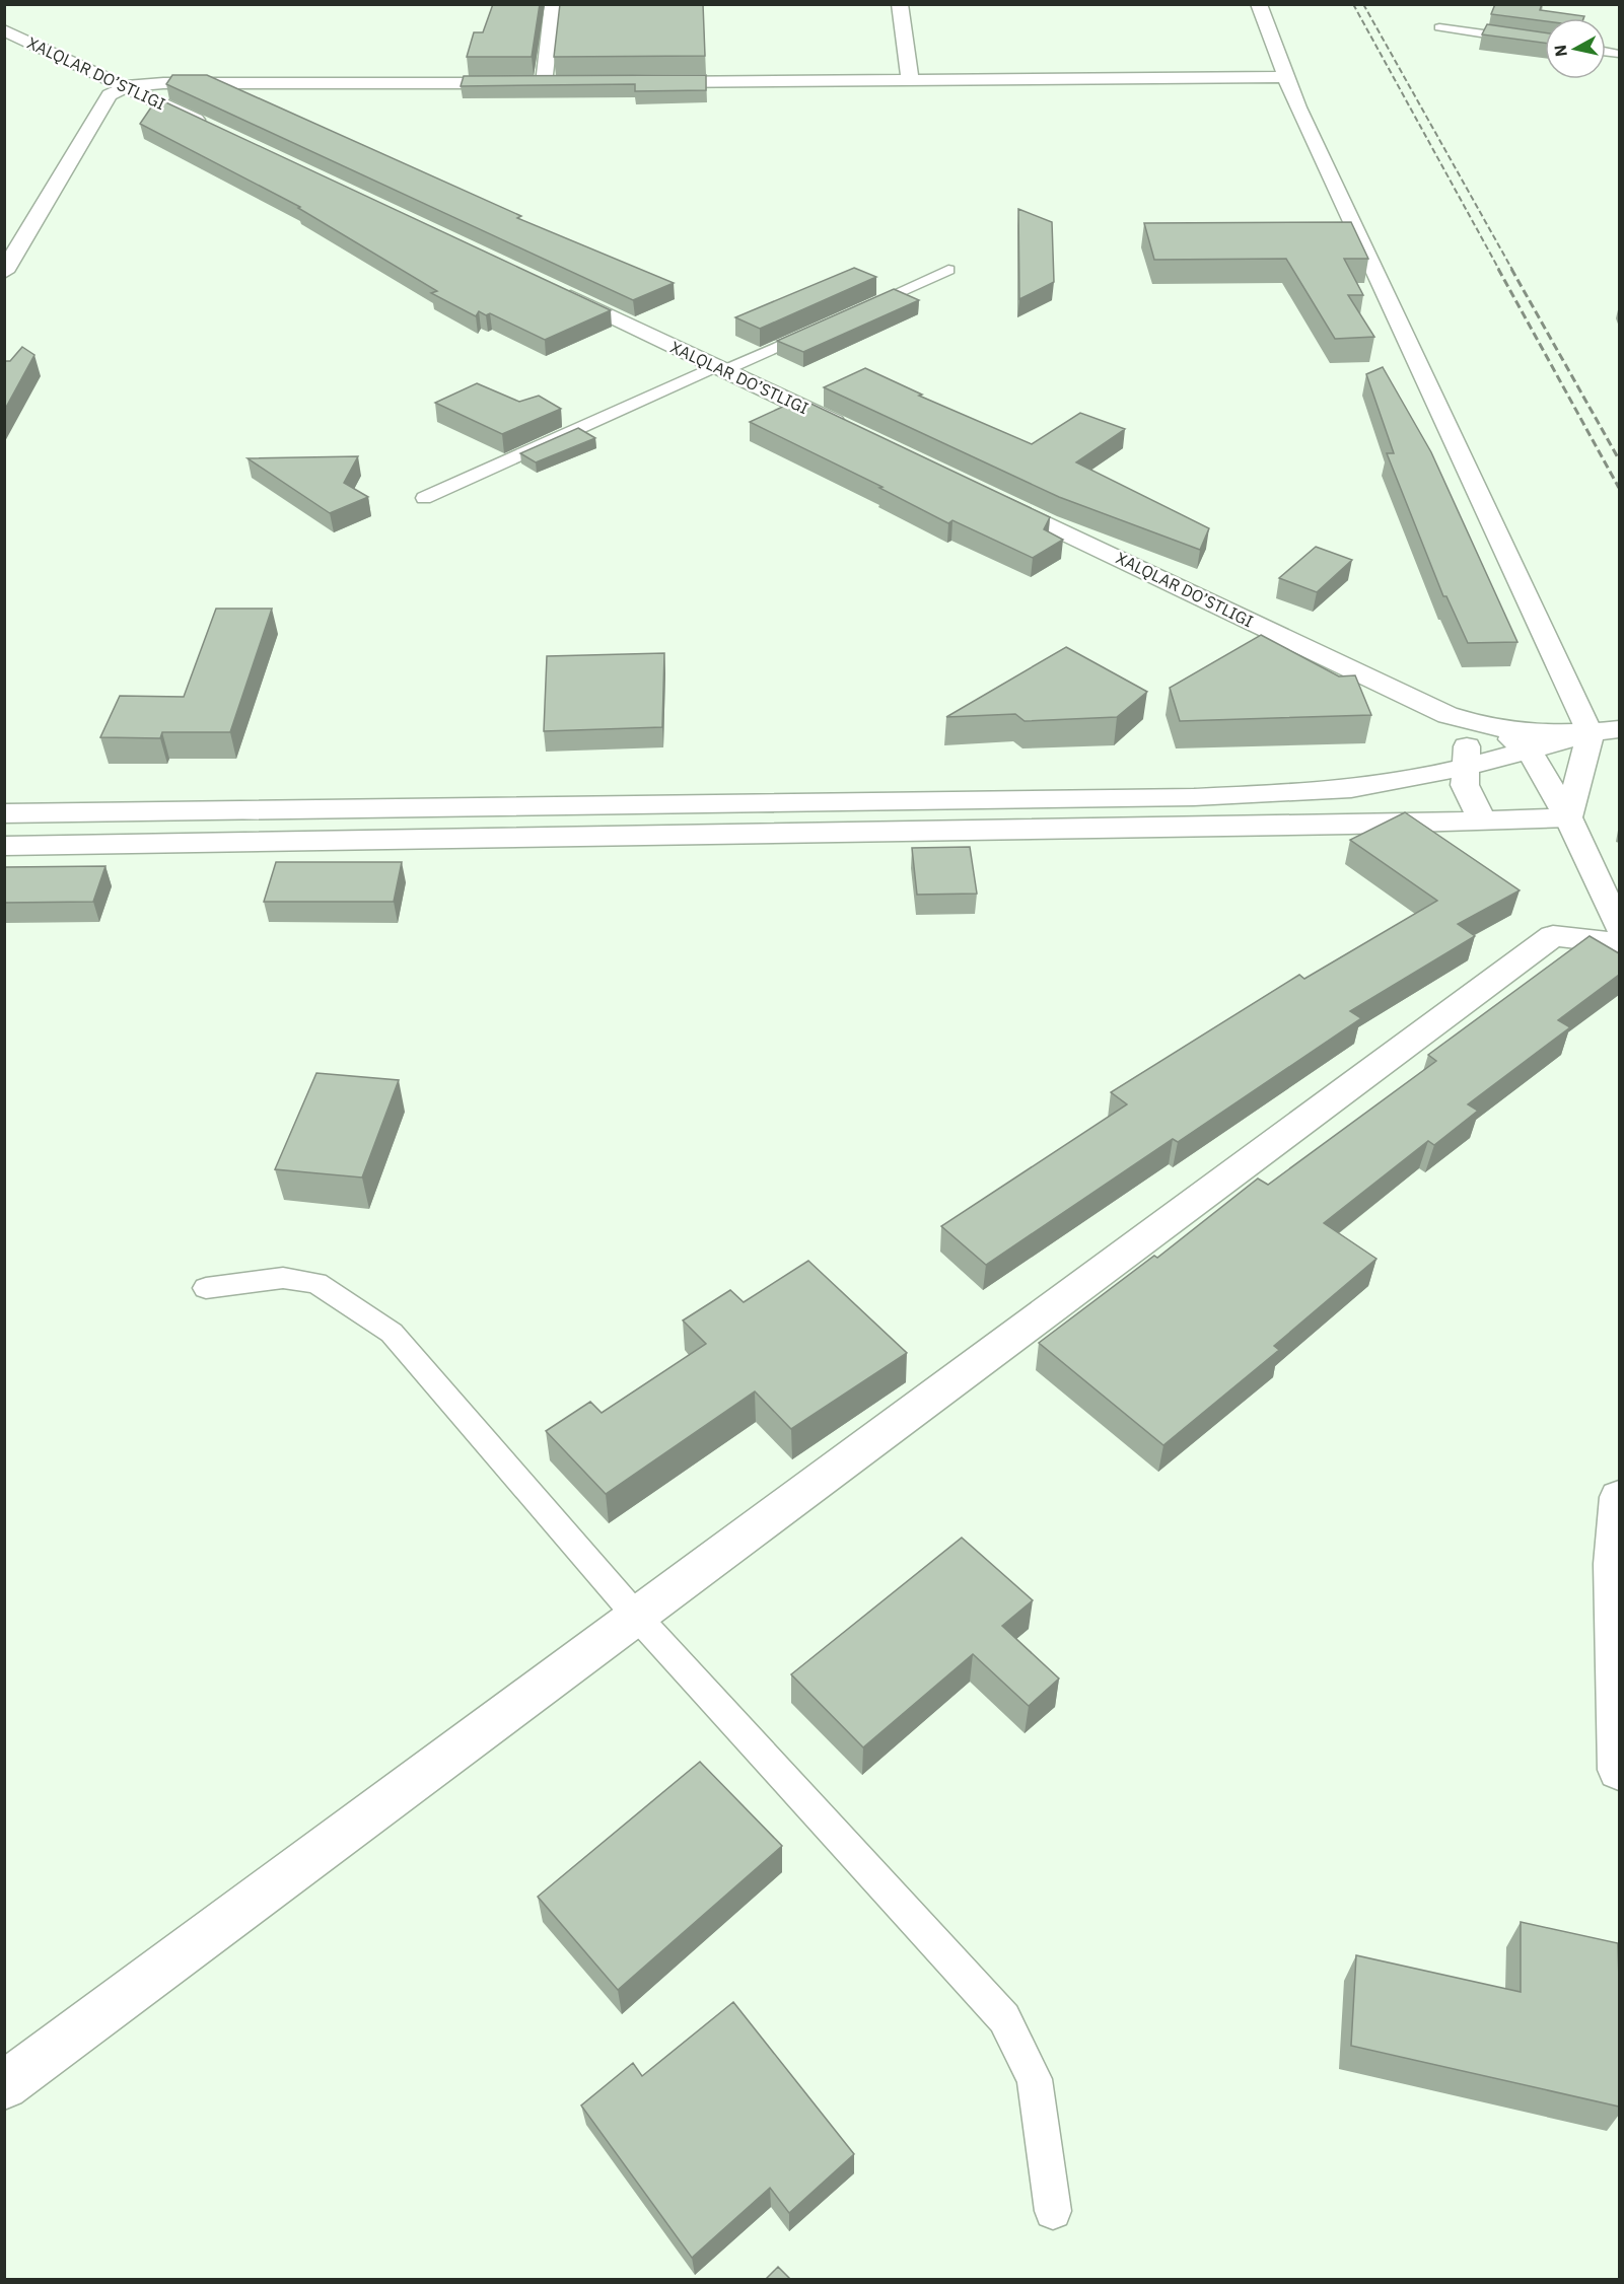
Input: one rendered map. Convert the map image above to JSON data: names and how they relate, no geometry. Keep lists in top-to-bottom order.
{
  "streets": {
    "street": ["XALQLAR DO’STLIGI"]
  },
  "north": "left"
}
